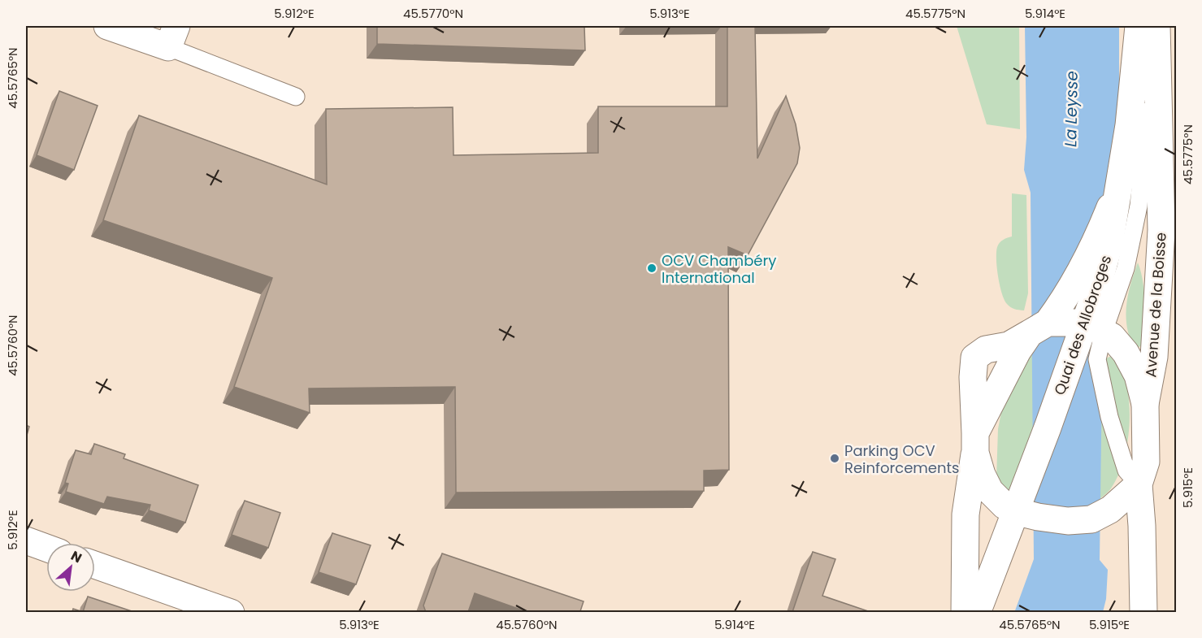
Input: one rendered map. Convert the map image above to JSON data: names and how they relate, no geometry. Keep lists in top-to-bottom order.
{
  "streets": {
    "main road": ["Avenue de la Boisse", "Quai des Allobroges"]
  },
  "crossings": [
    ["Avenue de la Boisse", "Quai des Allobroges"]
  ],
  "water": ["La Leysse"],
  "places": ["OCV Chambéry International", "Parking OCV Reinforcements"],
  "north": "top right",
  "coordinates": [
    "5.912°E",
    "45.5770°N",
    "5.913°E",
    "45.5775°N",
    "5.914°E",
    "45.5765°N",
    "45.5760°N",
    "5.915°E"
  ]
}
